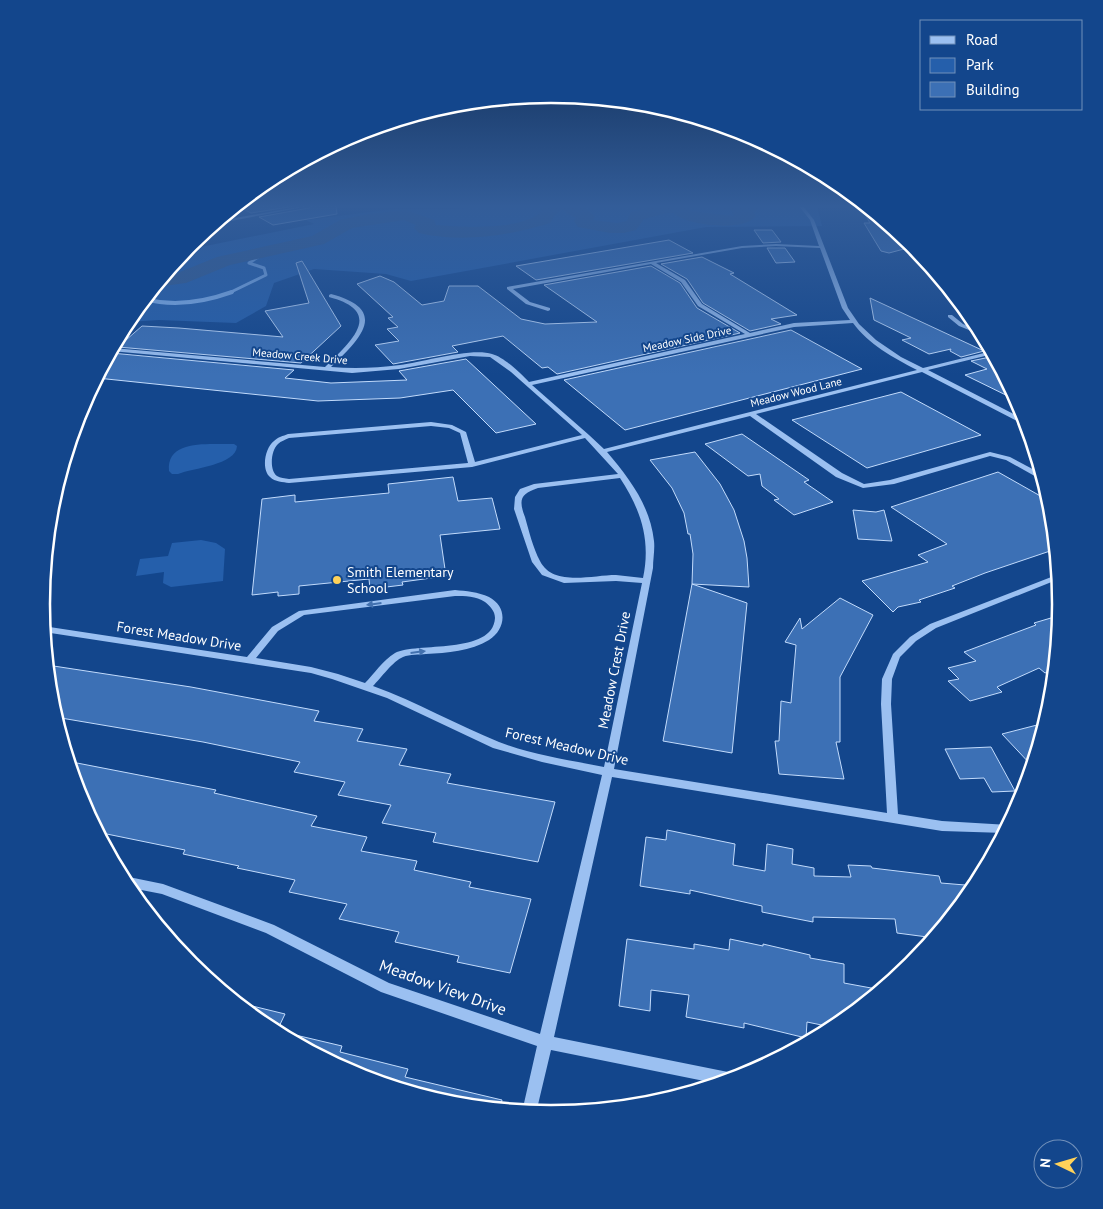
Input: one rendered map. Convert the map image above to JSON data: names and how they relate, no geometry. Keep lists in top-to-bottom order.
{
  "streets": {
    "street": [
      "Meadow Side Drive",
      "Meadow Creek Drive",
      "Meadow Wood Lane",
      "Forest Meadow Drive",
      "Meadow Crest Drive",
      "Meadow View Drive"
    ]
  },
  "crossings": [
    ["Meadow Side Drive", "Meadow Crest Drive"],
    ["Meadow Creek Drive", "Meadow Crest Drive"],
    ["Meadow Wood Lane", "Meadow Crest Drive"],
    ["Forest Meadow Drive", "Meadow Crest Drive"],
    ["Meadow Crest Drive", "Meadow View Drive"]
  ],
  "places": ["Smith Elementary School"],
  "legend": ["Road", "Park", "Building"],
  "north": "left"
}
